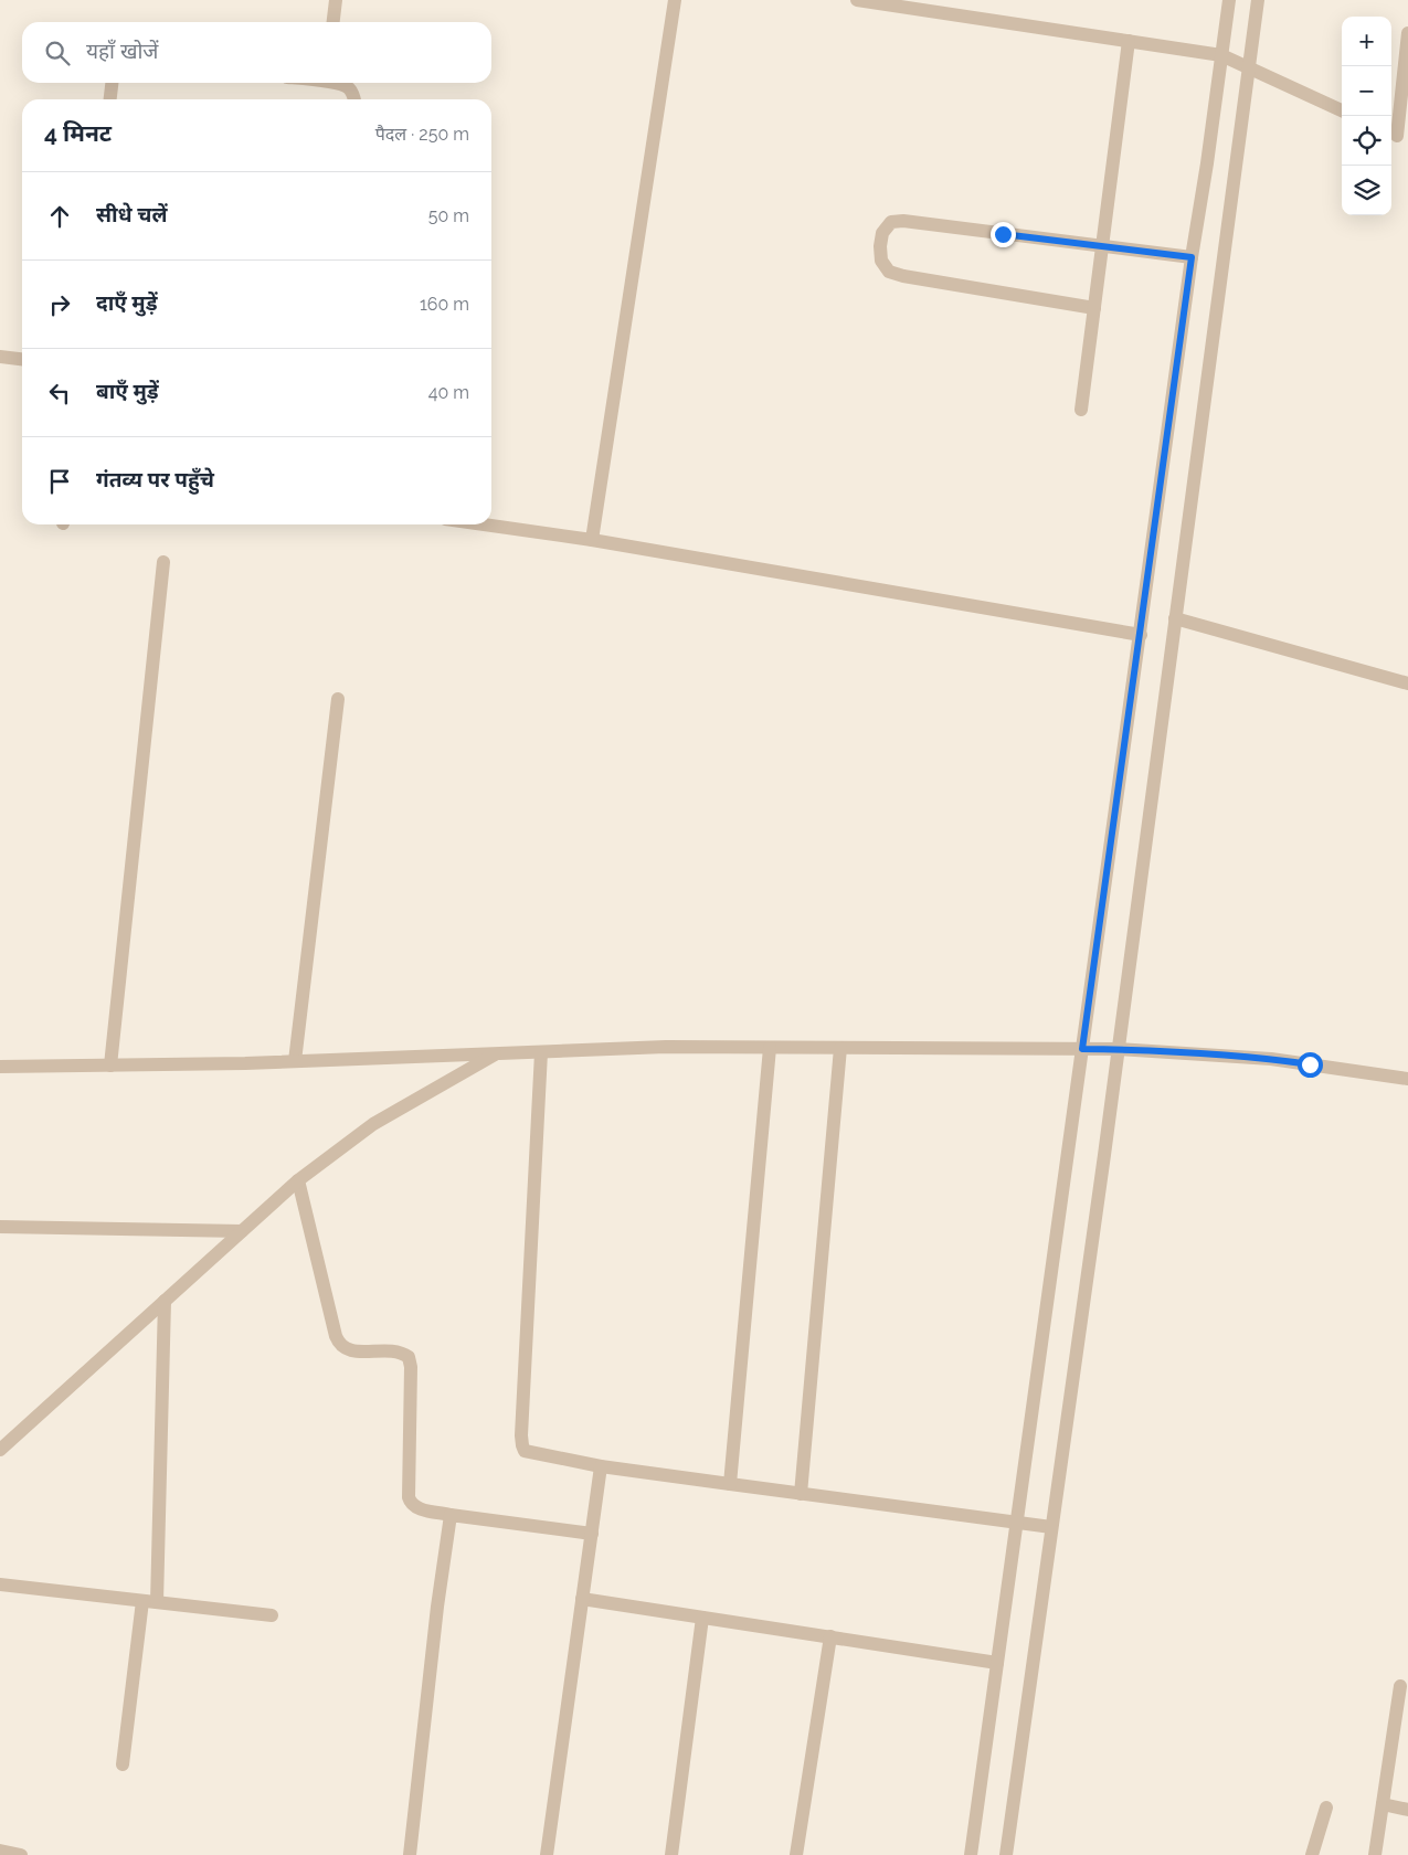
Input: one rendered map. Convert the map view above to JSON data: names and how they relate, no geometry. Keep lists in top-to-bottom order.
{
  "page": {
    "map_buttons": ["+", "−"],
    "search": "यहाँ खोजें",
    "heading": ["4 मिनट", "पैदल · 250 m"],
    "list": [
      ["सीधे चलें", "50 m"],
      ["दाएँ मुड़ें", "160 m"],
      ["बाएँ मुड़ें", "40 m"],
      "गंतव्य पर पहुँचे"
    ]
  }
}
